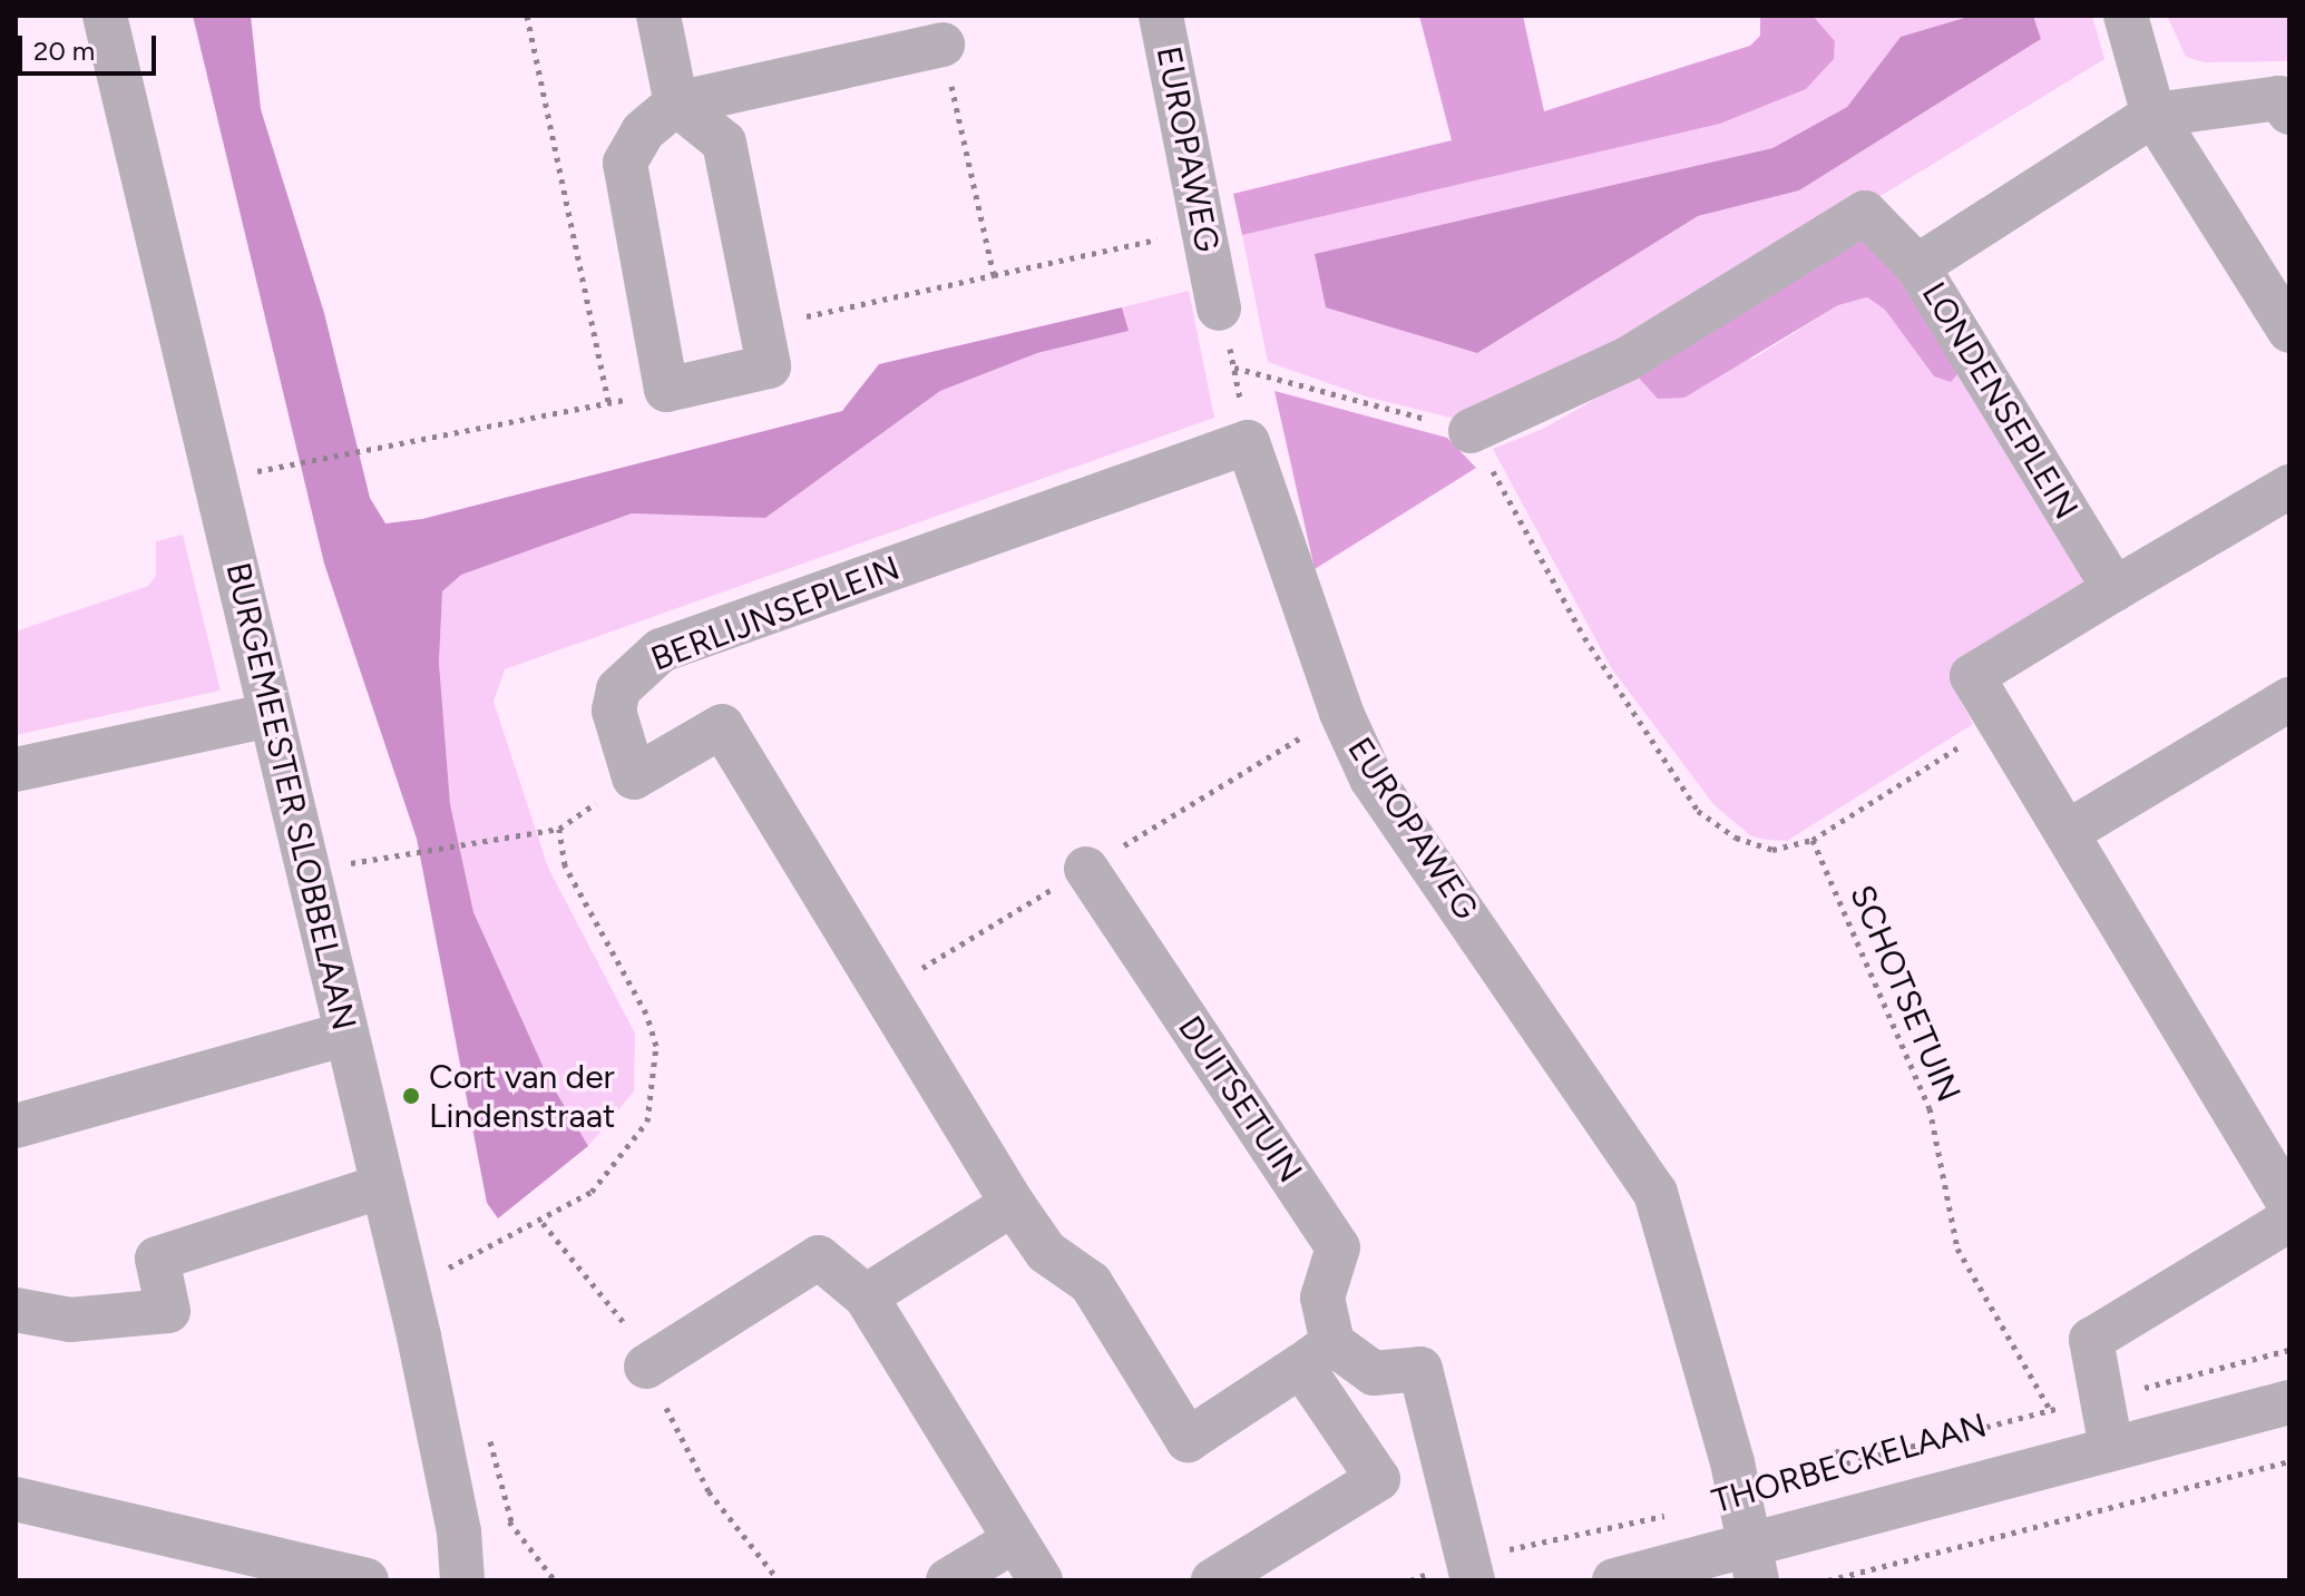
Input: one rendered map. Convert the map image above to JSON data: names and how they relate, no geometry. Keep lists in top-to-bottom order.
{
  "streets": {
    "street": [
      "EUROPAWEG",
      "LONDENSEPLEIN",
      "BERLIJNSEPLEIN",
      "BURGEMEESTER SLOBBELAAN",
      "DUITSETUIN",
      "THORBECKELAAN"
    ],
    "path": ["SCHOTSETUIN"]
  },
  "crossings": [
    ["EUROPAWEG", "BERLIJNSEPLEIN"],
    ["EUROPAWEG", "THORBECKELAAN"],
    ["SCHOTSETUIN", "THORBECKELAAN"]
  ],
  "places": ["Cort van der Lindenstraat"],
  "scale_bar": "20 m"
}
